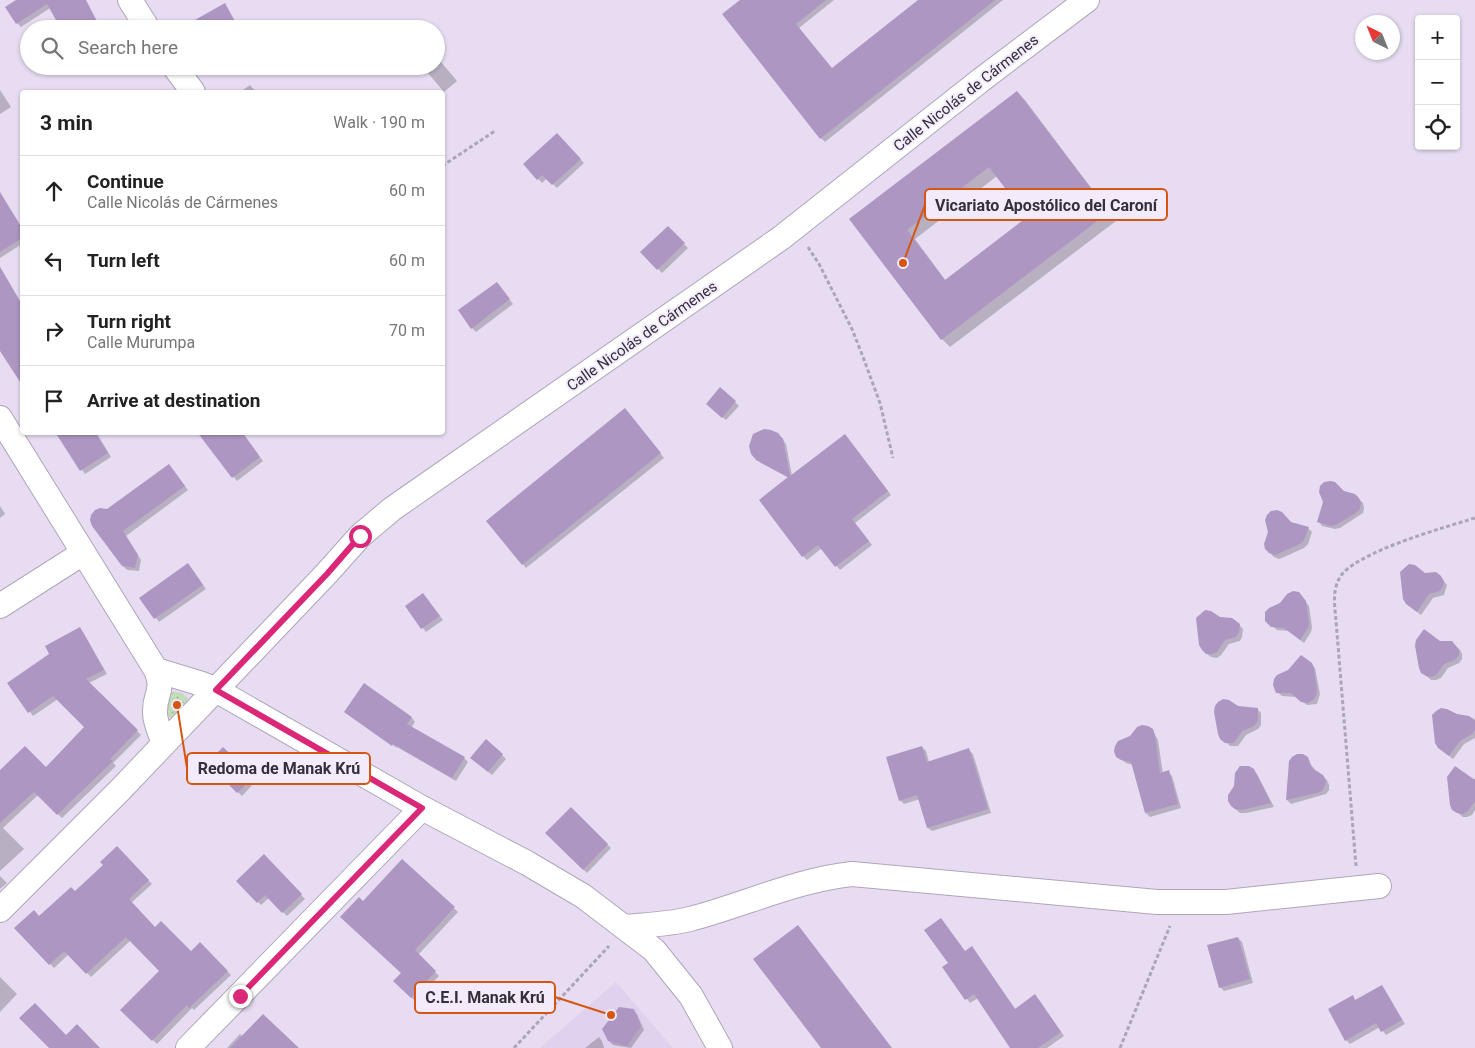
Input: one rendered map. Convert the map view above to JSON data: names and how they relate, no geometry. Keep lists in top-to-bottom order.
{
  "streets": {
    "street": ["Calle Nicolás de Cármenes"]
  },
  "places": ["Vicariato Apostólico del Caroní", "Redoma de Manak Krú", "C.E.I. Manak Krú"],
  "north": "top left",
  "page": {
    "map_buttons": ["+", "−"],
    "search": "Search here",
    "heading": ["3 min", "Walk · 190 m"],
    "list": [
      ["Continue", "Calle Nicolás de Cármenes", "60 m"],
      ["Turn left", "60 m"],
      ["Turn right", "Calle Murumpa", "70 m"],
      "Arrive at destination"
    ]
  }
}
